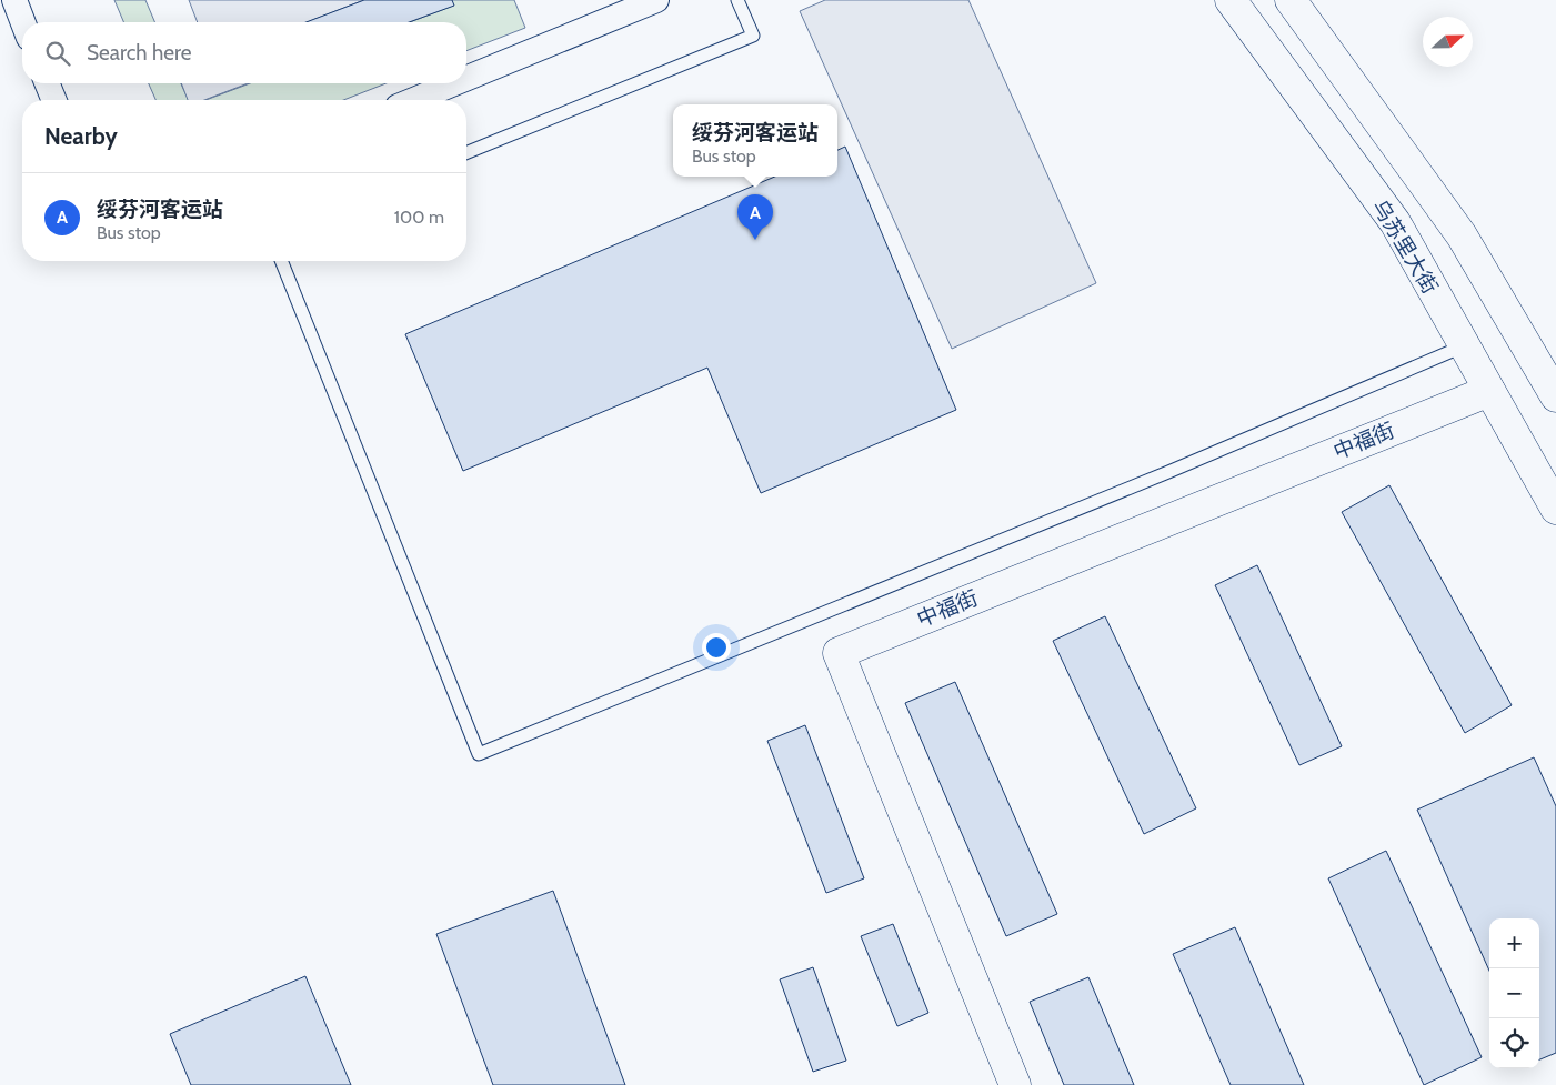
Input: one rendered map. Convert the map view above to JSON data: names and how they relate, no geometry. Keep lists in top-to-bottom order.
{
  "streets": {
    "main road": ["乌苏里大街", "中福街"]
  },
  "crossings": [
    ["乌苏里大街", "中福街"]
  ],
  "north": "right",
  "page": {
    "search": "Search here",
    "heading": "Nearby",
    "popup": ["绥芬河客运站", "Bus stop"],
    "list": [
      {
        "mark": "A",
        "name": "绥芬河客运站",
        "note": "Bus stop",
        "value": "100 m"
      }
    ],
    "pins": "A",
    "map_buttons": ["+", "−"]
  }
}
